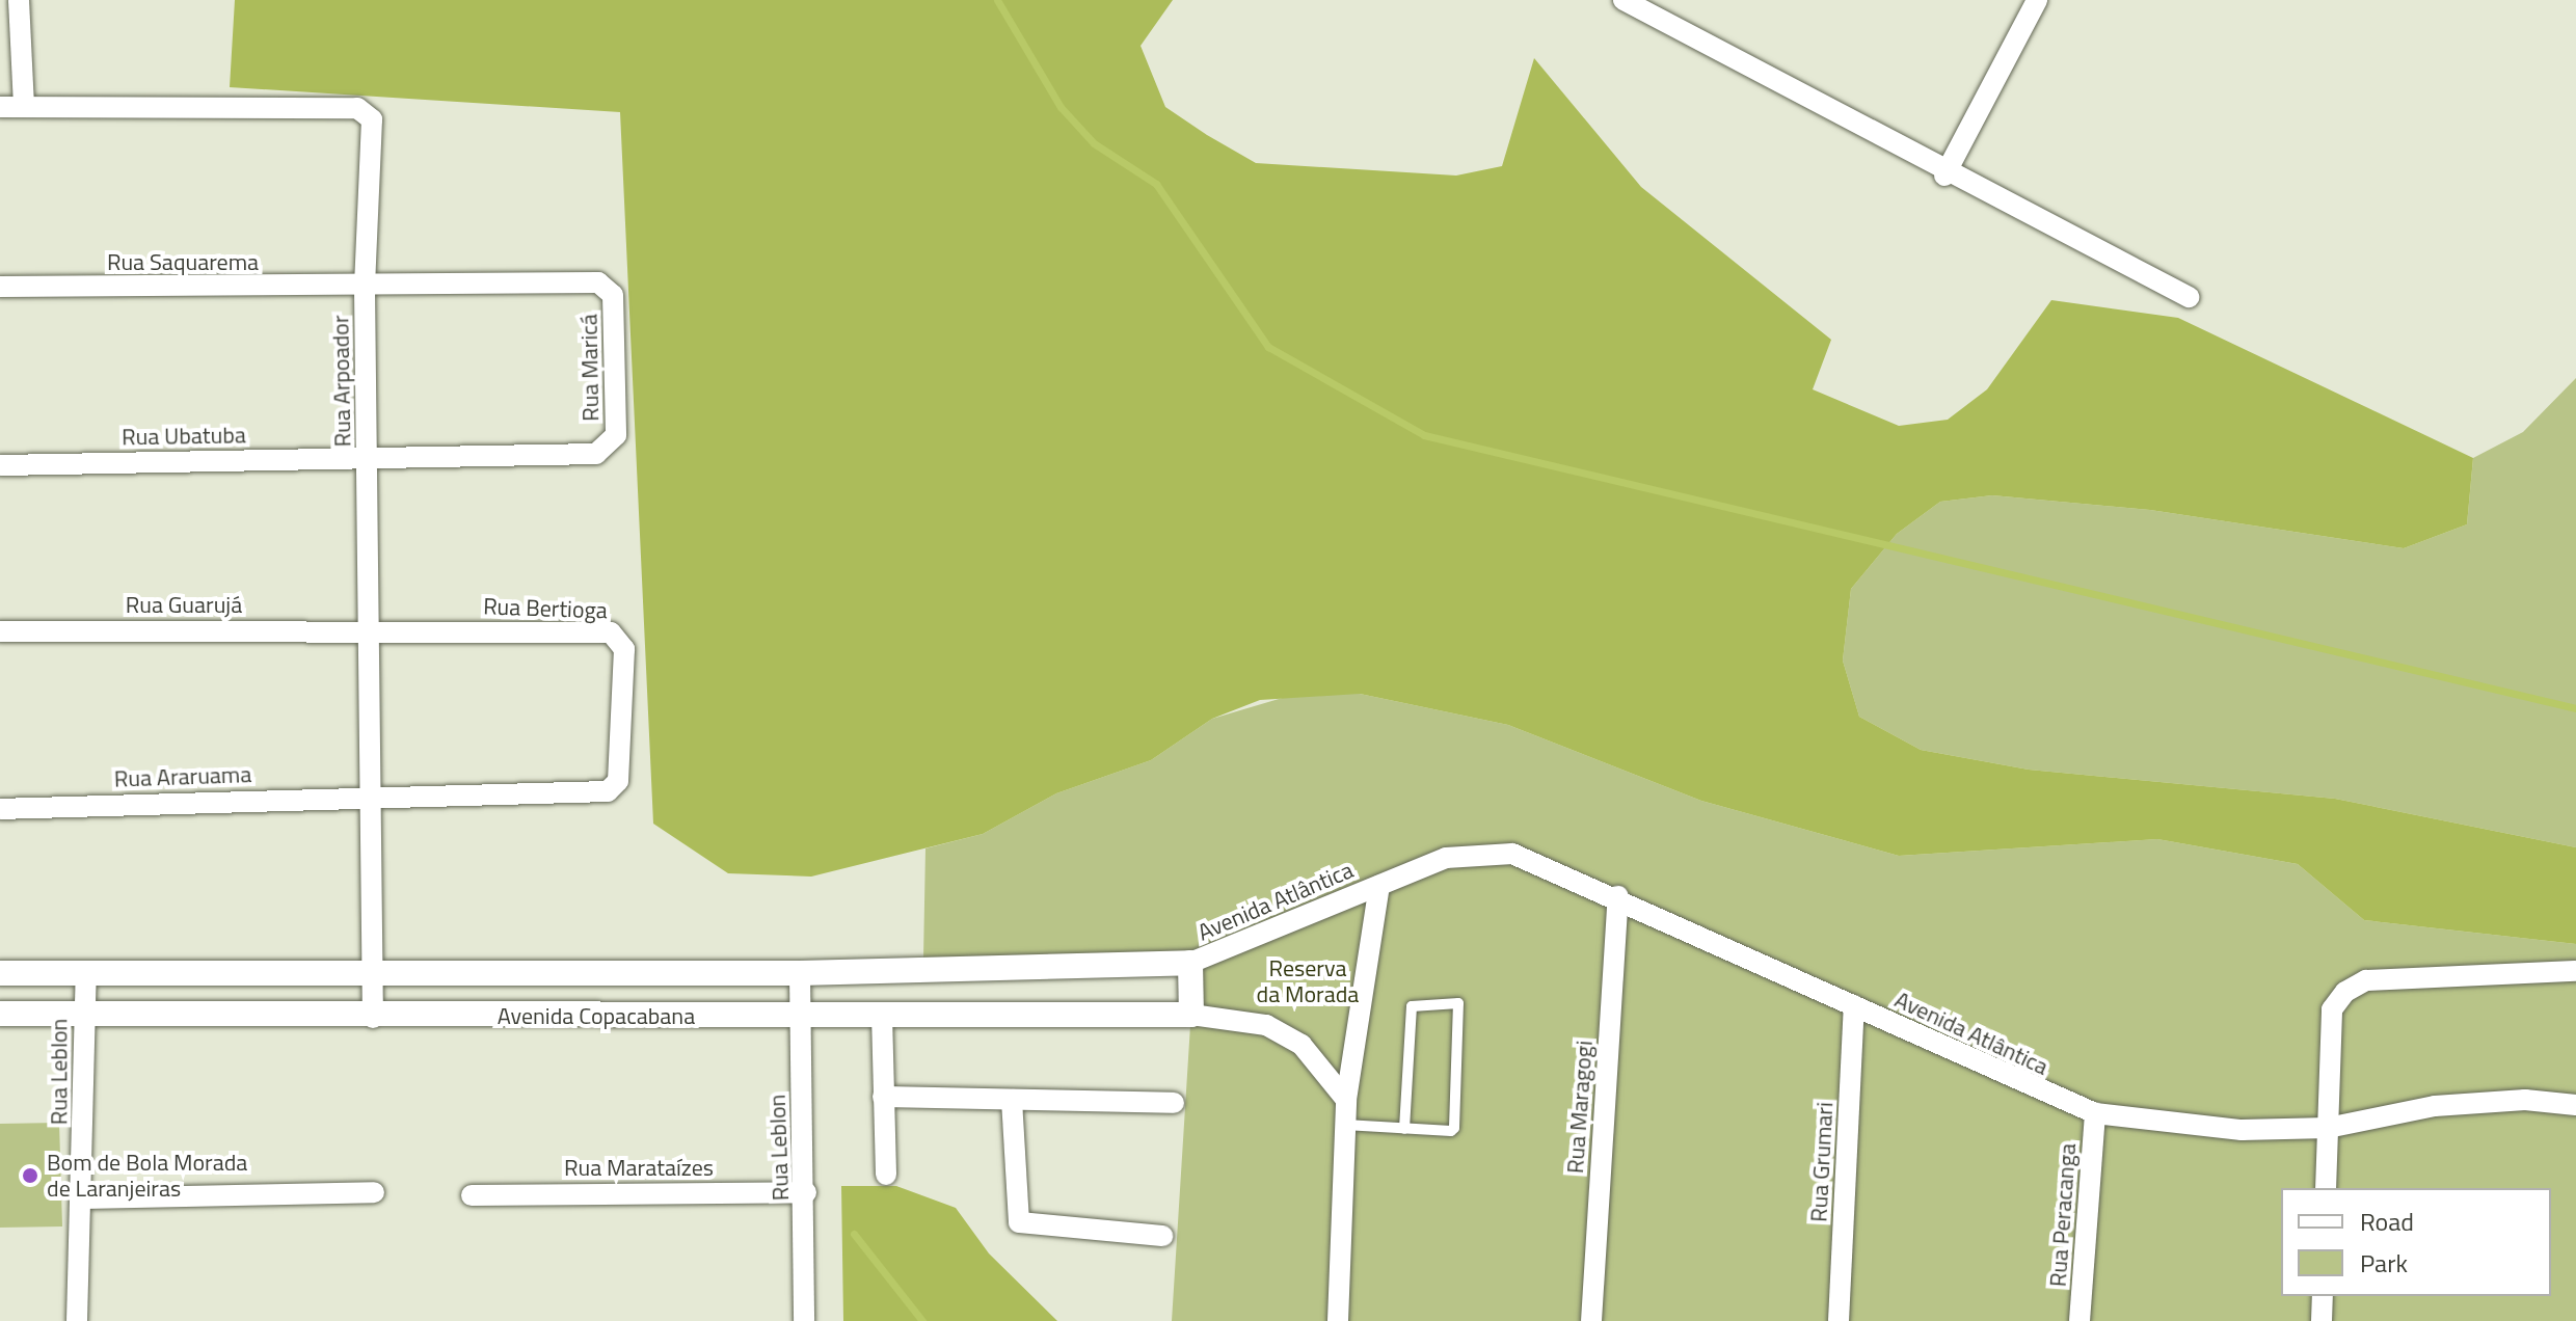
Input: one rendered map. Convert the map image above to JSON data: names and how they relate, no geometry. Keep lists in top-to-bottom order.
{
  "streets": {
    "street": [
      "Rua Saquarema",
      "Rua Maricá",
      "Rua Arpoador",
      "Rua Ubatuba",
      "Rua Guarujá",
      "Rua Bertioga",
      "Rua Araruama",
      "Avenida Atlântica",
      "Avenida Copacabana",
      "Rua Leblon",
      "Rua Maragogi",
      "Rua Grumari",
      "Rua Marataízes",
      "Rua Peracanga"
    ]
  },
  "crossings": [
    ["Rua Saquarema", "Rua Maricá"],
    ["Rua Saquarema", "Rua Arpoador"],
    ["Rua Maricá", "Rua Arpoador"],
    ["Rua Maricá", "Rua Ubatuba"],
    ["Rua Arpoador", "Rua Ubatuba"],
    ["Rua Arpoador", "Rua Guarujá"],
    ["Rua Arpoador", "Rua Bertioga"],
    ["Rua Arpoador", "Rua Araruama"],
    ["Rua Arpoador", "Avenida Copacabana"],
    ["Rua Guarujá", "Rua Bertioga"],
    ["Rua Bertioga", "Rua Araruama"],
    ["Avenida Atlântica", "Avenida Copacabana"],
    ["Avenida Atlântica", "Rua Maragogi"],
    ["Avenida Atlântica", "Rua Grumari"],
    ["Avenida Atlântica", "Rua Peracanga"],
    ["Avenida Copacabana", "Rua Leblon"],
    ["Rua Leblon", "Rua Marataízes"]
  ],
  "parks": ["Reserva da Morada"],
  "places": ["Bom de Bola Morada de Laranjeiras"],
  "legend": ["Road", "Park"]
}
